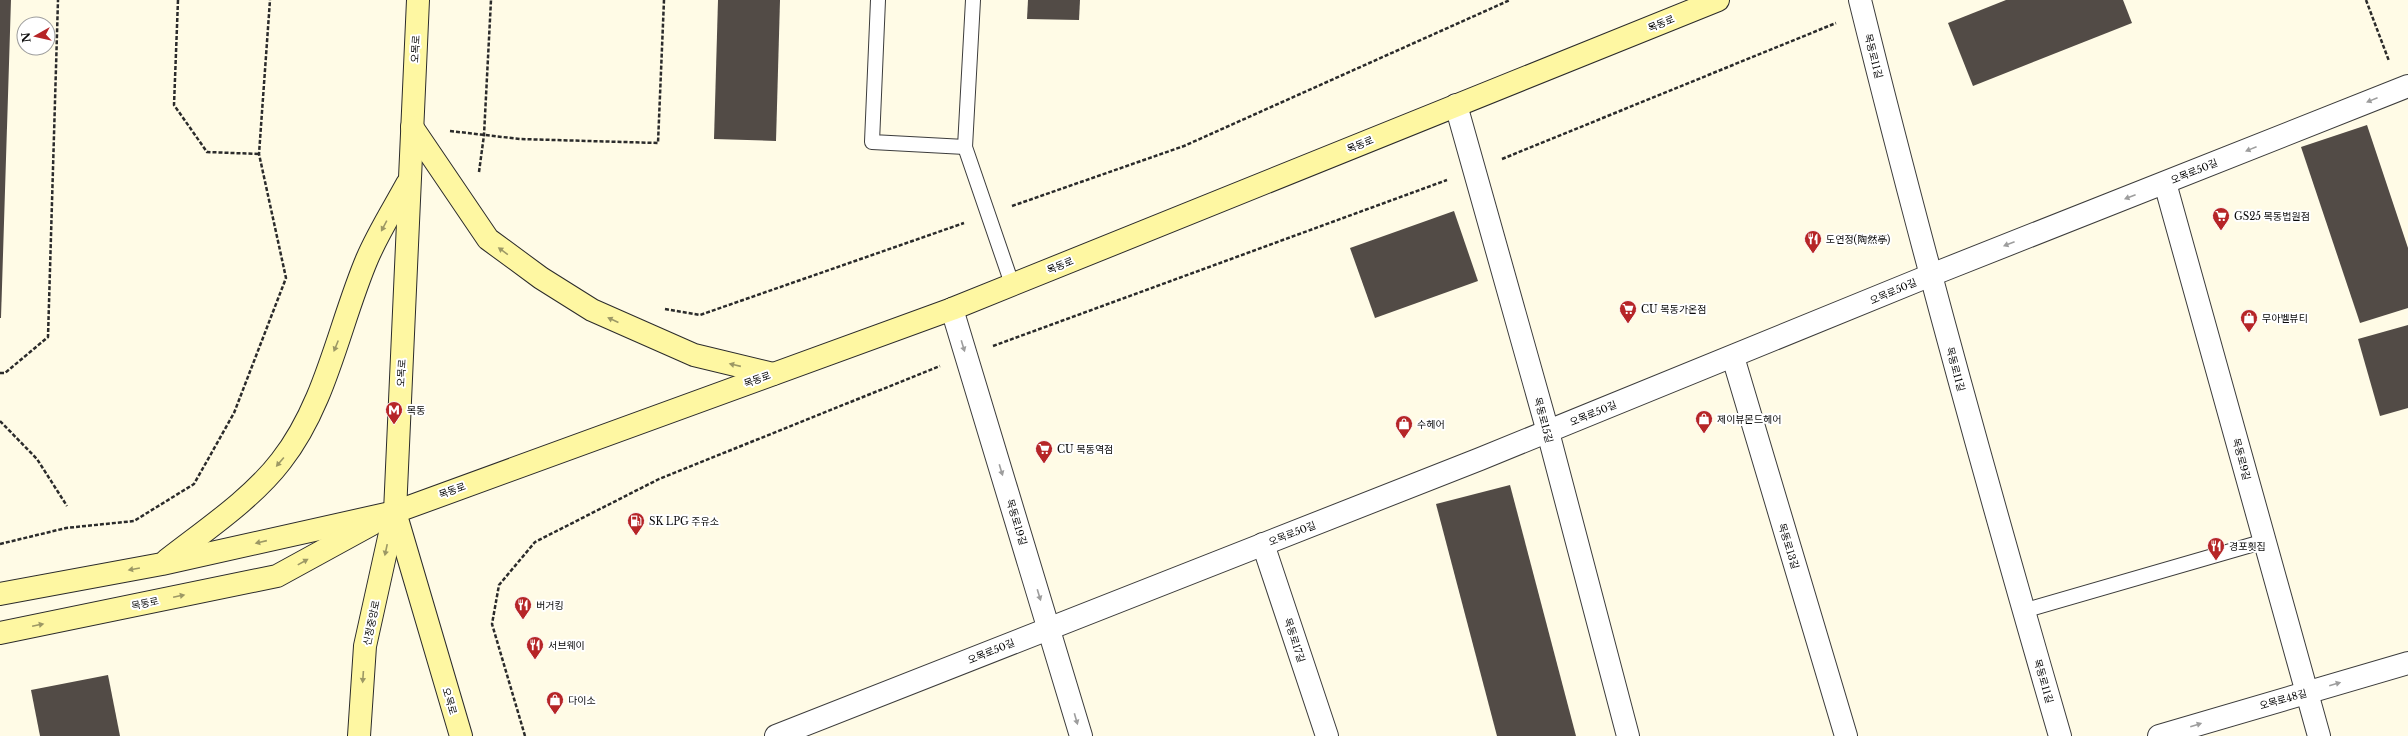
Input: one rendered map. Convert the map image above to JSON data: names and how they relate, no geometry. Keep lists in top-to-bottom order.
{
  "streets": {
    "main road": ["목동로", "오목로", "신정중앙로"],
    "street": [
      "목동로11길",
      "오목로50길",
      "목동로15길",
      "목동로9길",
      "목동로19길",
      "목동로13길",
      "목동로17길",
      "오목로48길"
    ]
  },
  "crossings": [
    ["목동로", "오목로"],
    ["목동로", "목동로15길"],
    ["목동로", "목동로19길"],
    ["목동로", "신정중앙로"],
    ["오목로", "신정중앙로"],
    ["목동로11길", "오목로50길"],
    ["오목로50길", "목동로15길"],
    ["오목로50길", "목동로9길"],
    ["오목로50길", "목동로19길"],
    ["오목로50길", "목동로13길"],
    ["오목로50길", "목동로17길"],
    ["목동로9길", "오목로48길"]
  ],
  "one_way": ["목동로19길", "신정중앙로", "오목로48길"],
  "places": {
    "supermarket": ["GS25 목동법원점", "CU 목동가온점", "CU 목동역점"],
    "restaurant": [
      "도연정(陶然亭)",
      "경포횟집",
      "버거킹",
      "서브웨이"
    ],
    "shop": [
      "무아벨뷰티",
      "제이뷰몬드헤어",
      "수헤어",
      "다이소"
    ],
    "metro station": ["목동"],
    "fuel station": ["SK LPG 주유소"]
  },
  "north": "left"
}
